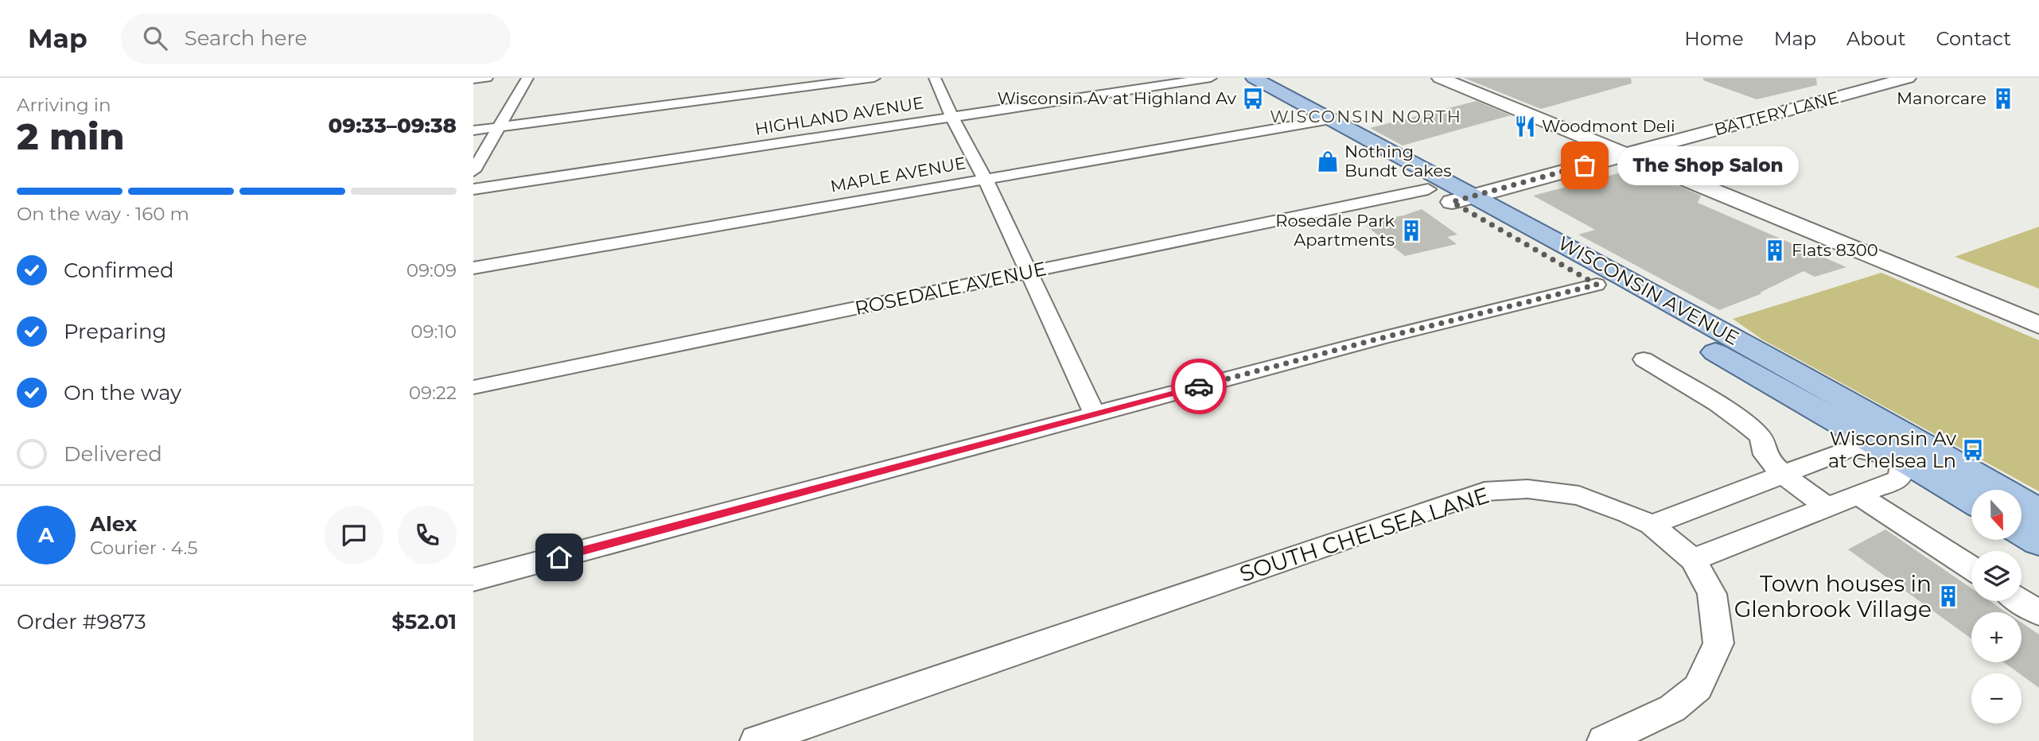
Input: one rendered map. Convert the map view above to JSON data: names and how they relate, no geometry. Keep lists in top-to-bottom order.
{
  "streets": {
    "main road": ["WISCONSIN AVENUE"],
    "street": [
      "BATTERY LANE",
      "HIGHLAND AVENUE",
      "MAPLE AVENUE",
      "ROSEDALE AVENUE",
      "SOUTH CHELSEA LANE"
    ]
  },
  "crossings": [
    ["BATTERY LANE", "WISCONSIN AVENUE"],
    ["MAPLE AVENUE", "WISCONSIN AVENUE"],
    ["ROSEDALE AVENUE", "WISCONSIN AVENUE"]
  ],
  "districts": ["WISCONSIN NORTH"],
  "places": {
    "bus stop": ["Wisconsin Av at Highland Av", "Wisconsin Av at Chelsea Ln"],
    "building": [
      "Manorcare",
      "Rosedale Park Apartments",
      "Flats 8300",
      "Town houses in Glenbrook Village"
    ],
    "restaurant": ["Woodmont Deli"],
    "shop": ["Nothing Bundt Cakes"],
    "other": ["The Shop Salon"]
  },
  "north": "bottom",
  "page": {
    "header": "Map",
    "search": "Search here",
    "nav": [
      "Home",
      "Map",
      "About",
      "Contact"
    ],
    "heading": ["2 min", "Arriving in", "09:33–09:38"],
    "panel": [
      "Alex",
      "Courier · 4.5",
      "Order #9873",
      "$52.01"
    ],
    "bubble": "The Shop Salon",
    "bar": "On the way · 160 m",
    "list": [
      ["Confirmed", "09:09"],
      ["Preparing", "09:10"],
      ["On the way", "09:22"],
      "Delivered"
    ],
    "map_buttons": ["+", "−"],
    "round": "A"
  }
}
